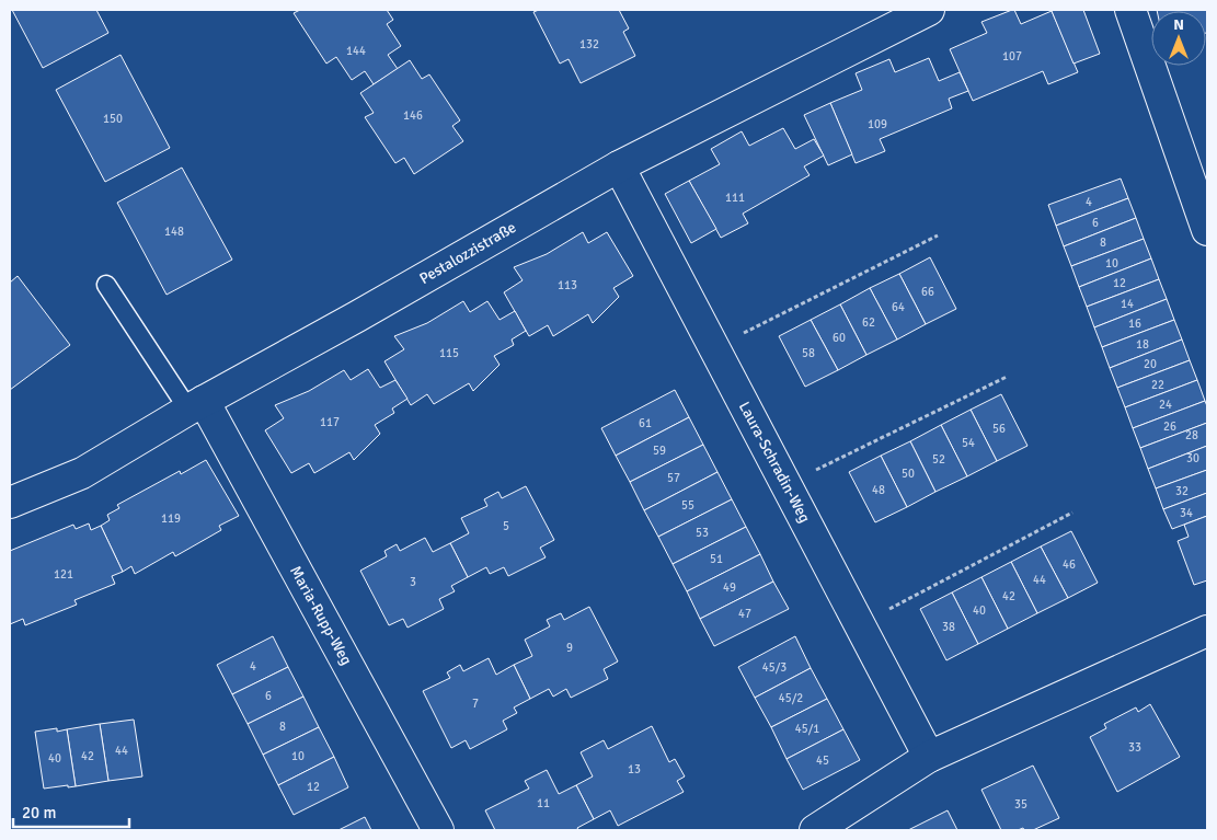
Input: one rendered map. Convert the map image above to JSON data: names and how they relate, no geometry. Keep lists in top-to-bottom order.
{
  "streets": {
    "street": ["Pestalozzistraße", "Laura-Schradin-Weg", "Maria-Rupp-Weg"]
  },
  "crossings": [
    ["Pestalozzistraße", "Laura-Schradin-Weg"],
    ["Pestalozzistraße", "Maria-Rupp-Weg"]
  ],
  "house_numbers": [
    "132",
    "144",
    "107",
    "146",
    "150",
    "109",
    "111",
    "4",
    "6",
    "148",
    "8",
    "10",
    "12",
    "113",
    "66",
    "14",
    "64",
    "62",
    "16",
    "60",
    "18",
    "115",
    "58",
    "20",
    "22",
    "24",
    "117",
    "61",
    "26",
    "56",
    "28",
    "54",
    "59",
    "30",
    "52",
    "50",
    "57",
    "48",
    "32",
    "55",
    "34",
    "119",
    "5",
    "53",
    "51",
    "46",
    "121",
    "44",
    "3",
    "49",
    "42",
    "40",
    "47",
    "38",
    "9",
    "4",
    "45/3",
    "6",
    "45/2",
    "7",
    "8",
    "45/1",
    "33",
    "44",
    "42",
    "10",
    "40",
    "45",
    "13",
    "12",
    "11",
    "35"
  ],
  "scale_bar": "20 m",
  "north": "top"
}
